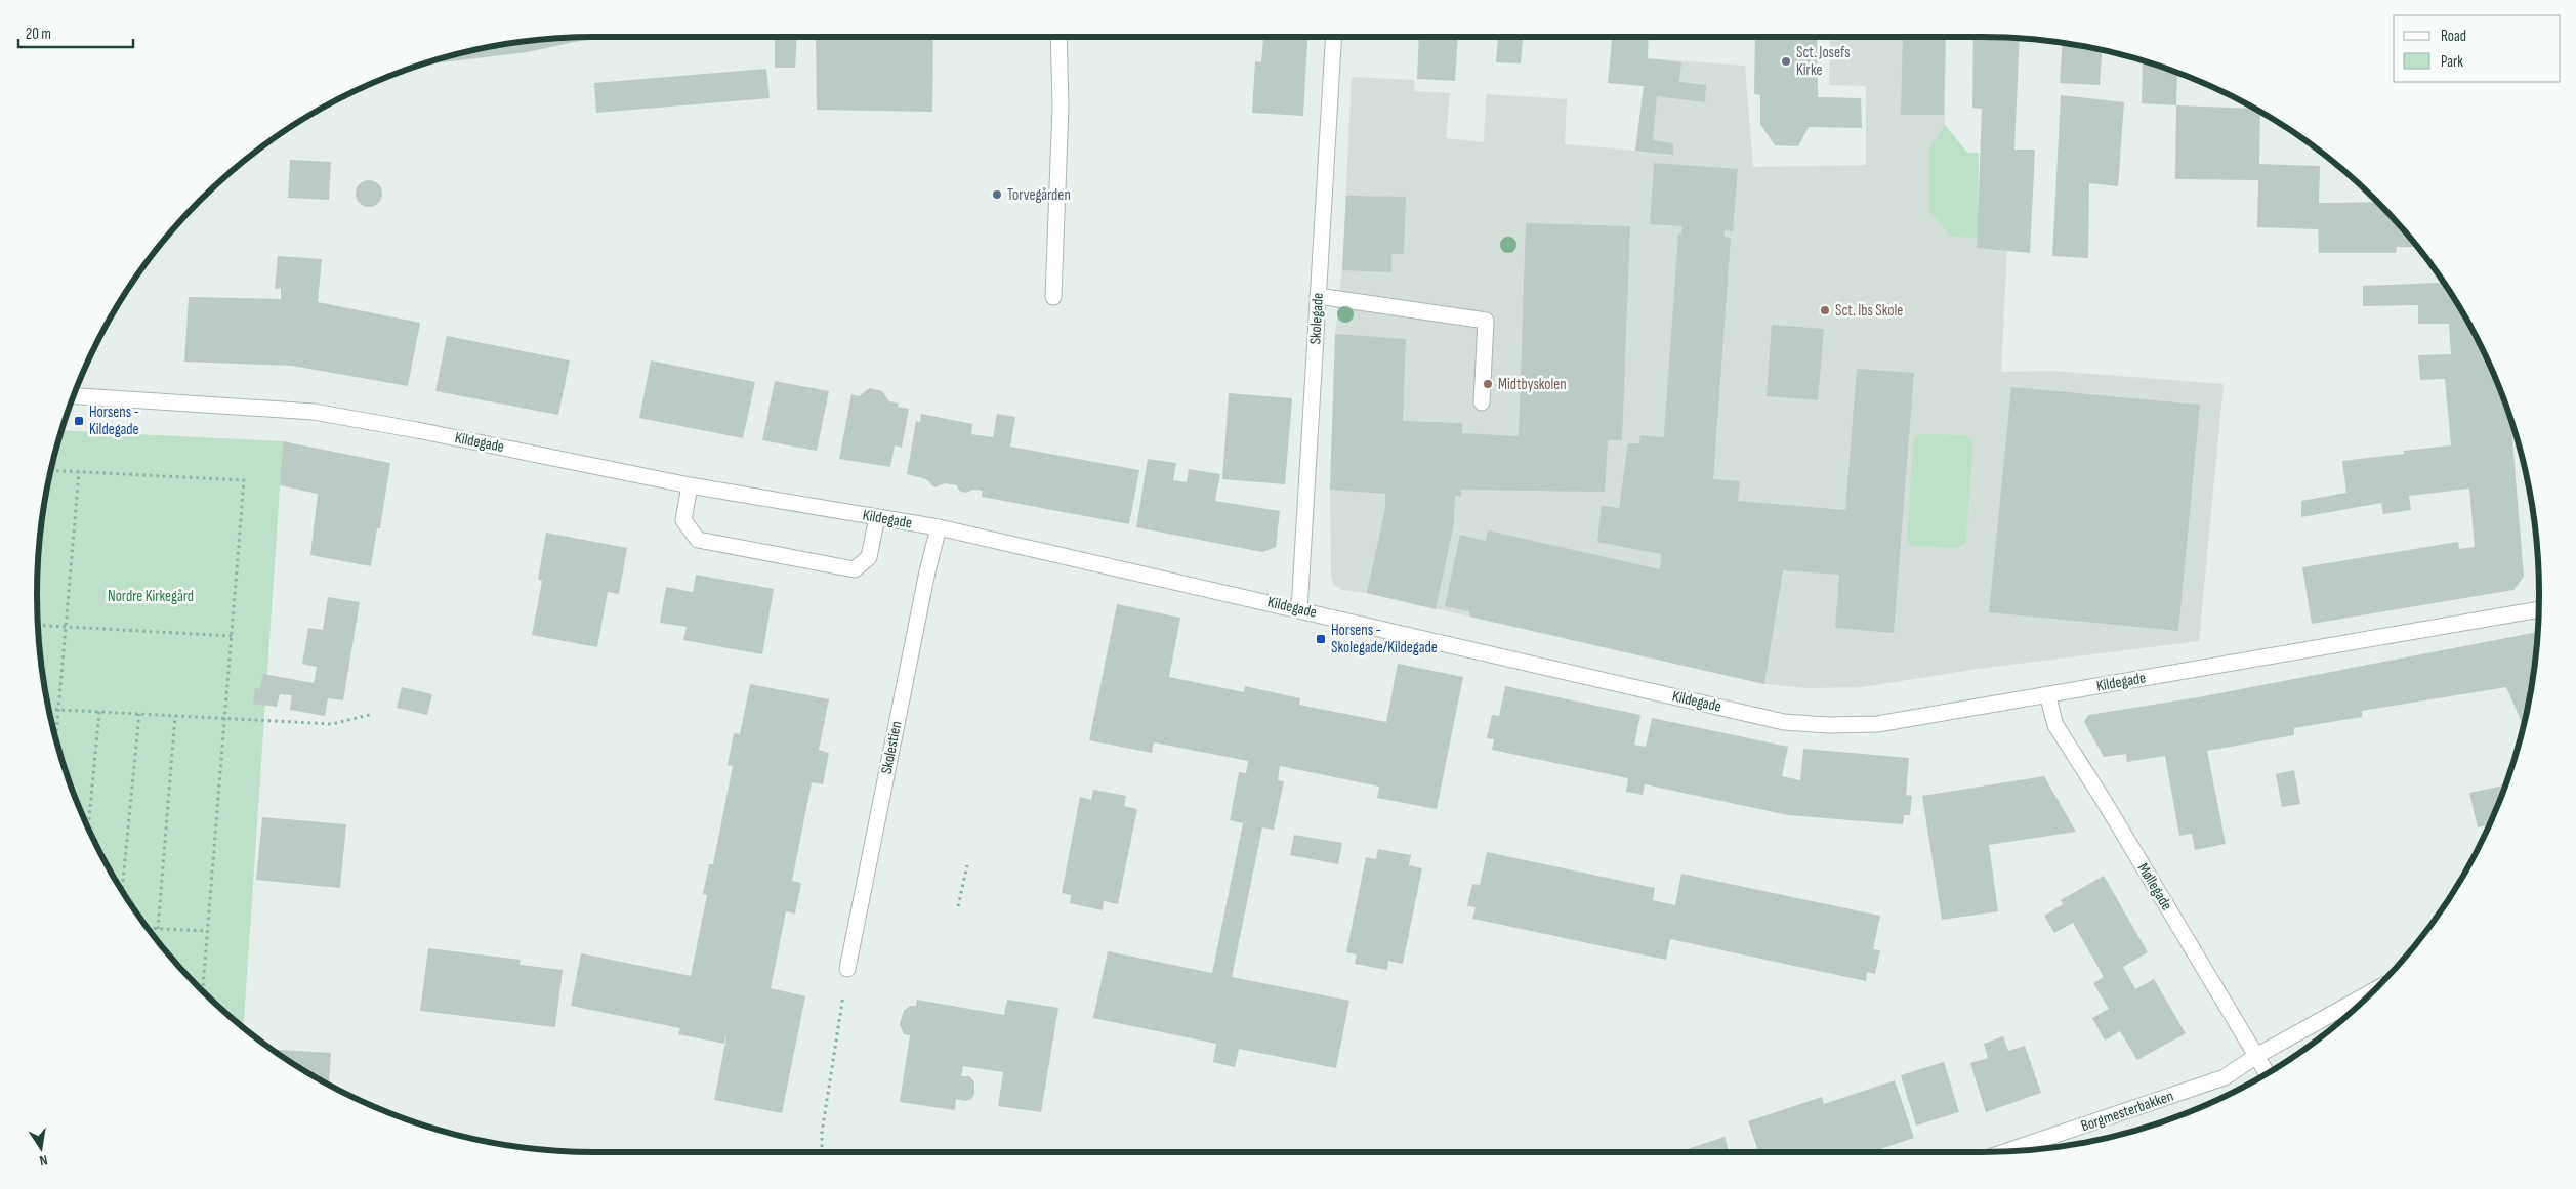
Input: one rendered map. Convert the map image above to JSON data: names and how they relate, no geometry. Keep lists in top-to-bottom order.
{
  "streets": {
    "street": [
      "Skolegade",
      "Kildegade",
      "Skolestien",
      "Møllegade",
      "Borgmesterbakken"
    ]
  },
  "crossings": [
    ["Skolegade", "Kildegade"],
    ["Kildegade", "Skolestien"],
    ["Kildegade", "Møllegade"],
    ["Møllegade", "Borgmesterbakken"]
  ],
  "parks": ["Nordre Kirkegård"],
  "places": {
    "other": [
      "Sct. Josefs Kirke",
      "Torvegården",
      "Sct. Ibs Skole",
      "Midtbyskolen"
    ],
    "transit": ["Horsens - Kildegade", "Horsens - Skolegade/Kildegade"]
  },
  "legend": ["Road", "Park"],
  "scale_bar": "20 m",
  "north": "bottom"
}
